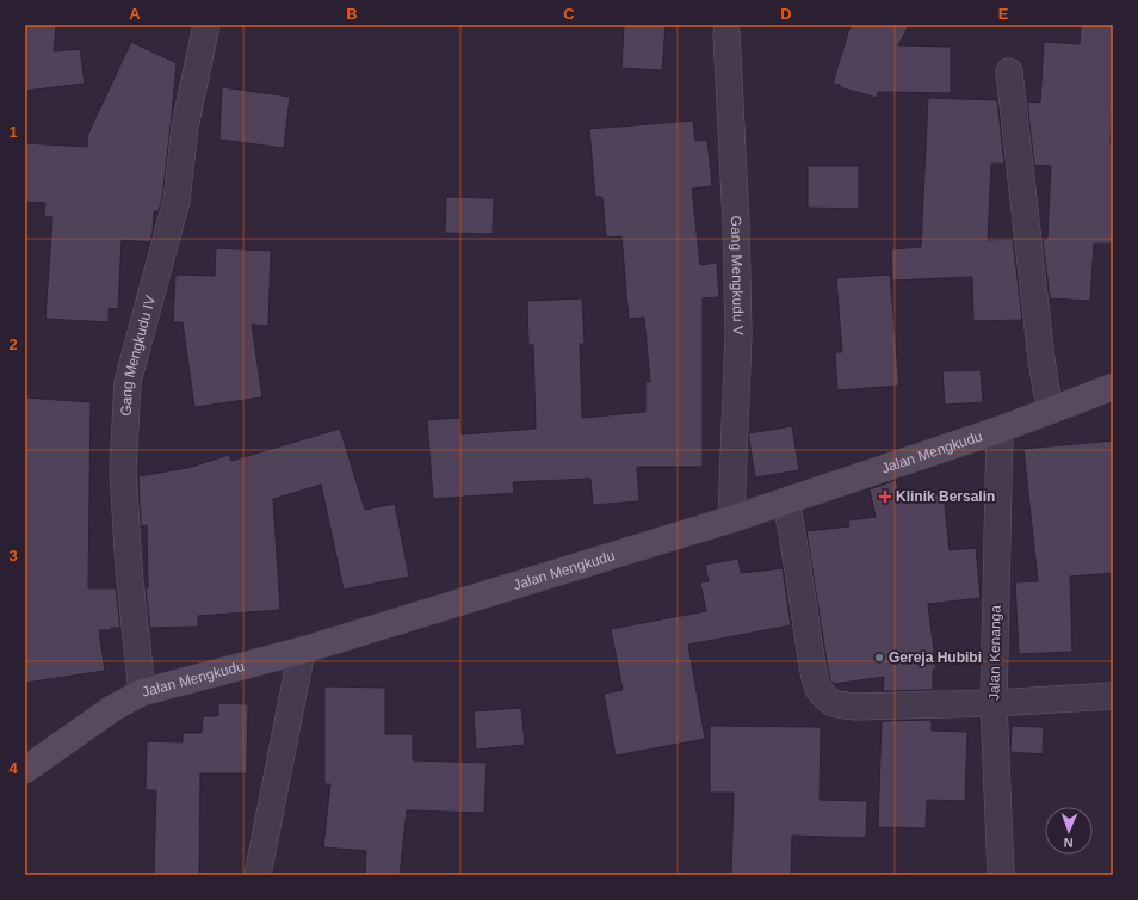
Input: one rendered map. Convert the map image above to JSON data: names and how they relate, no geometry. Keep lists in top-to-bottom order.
{
  "streets": {
    "street": [
      "Gang Mengkudu V",
      "Gang Mengkudu IV",
      "Jalan Mengkudu",
      "Jalan Kenanga"
    ]
  },
  "crossings": [
    ["Gang Mengkudu V", "Jalan Mengkudu"],
    ["Gang Mengkudu IV", "Jalan Mengkudu"],
    ["Jalan Mengkudu", "Jalan Kenanga"]
  ],
  "places": {
    "health": ["Klinik Bersalin"],
    "other": ["Gereja Hubibi"]
  },
  "north": "bottom",
  "grid": {
    "columns": [
      "A",
      "B",
      "C",
      "D",
      "E"
    ],
    "rows": [
      "1",
      "2",
      "3",
      "4"
    ]
  }
}
